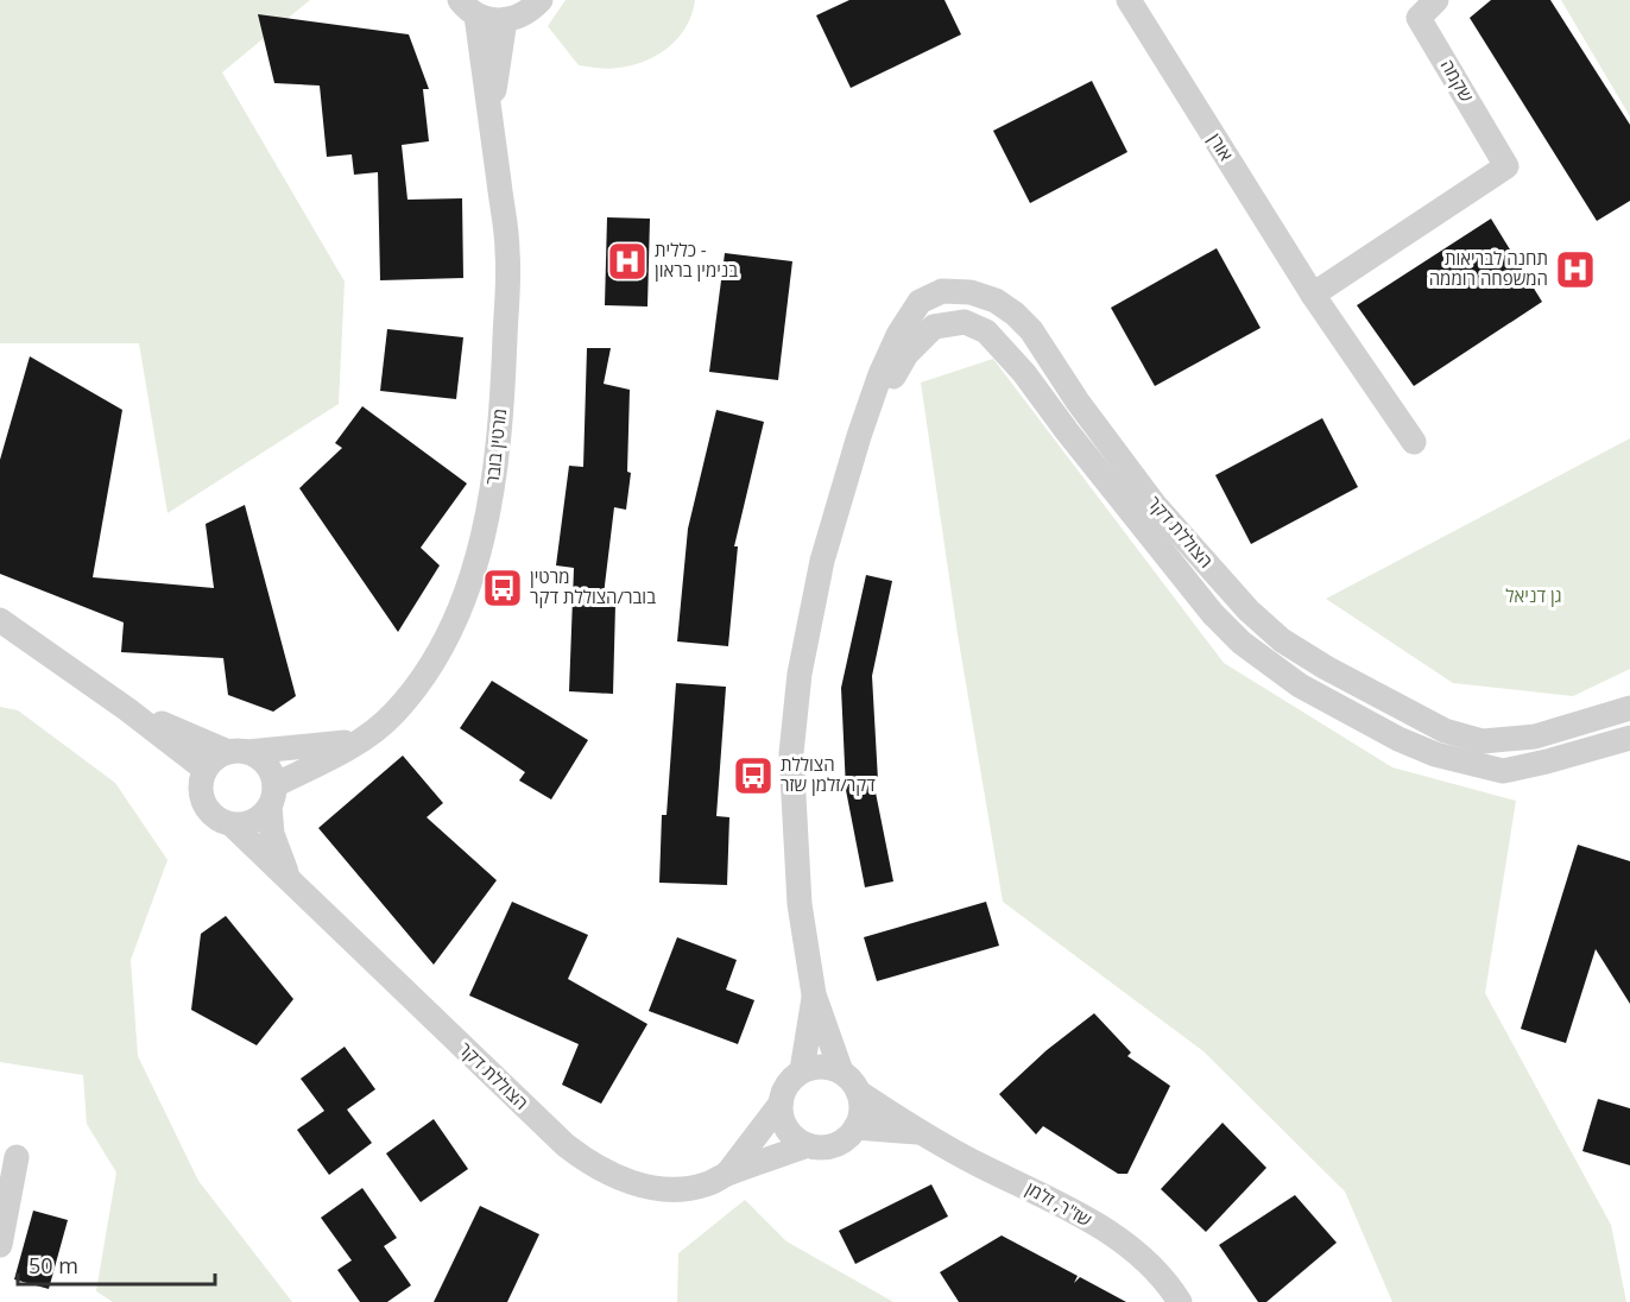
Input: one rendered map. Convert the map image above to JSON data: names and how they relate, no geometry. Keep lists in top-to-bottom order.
{
  "streets": {
    "street": [
      "שקמה",
      "אורן",
      "מרטין בובר",
      "הצוללת דקר",
      "שז\"ר, זלמן"
    ]
  },
  "crossings": [
    ["שקמה", "אורן"],
    ["מרטין בובר", "הצוללת דקר"],
    ["הצוללת דקר", "שז\"ר, זלמן"]
  ],
  "parks": ["גן דניאל"],
  "places": {
    "hospital": ["כללית - בנימין בראון", "תחנה לבריאות המשפחה רוממה"],
    "bus stop": ["מרטין בובר/הצוללת דקר", "הצוללת דקר/זלמן שזר"]
  },
  "scale_bar": "50 m"
}
